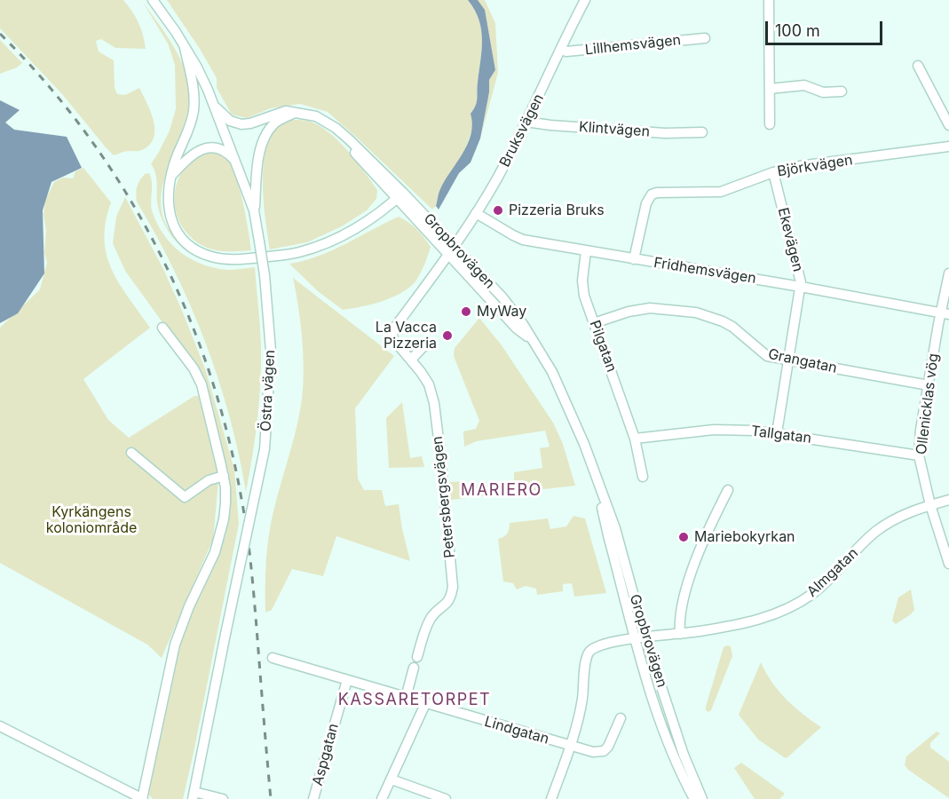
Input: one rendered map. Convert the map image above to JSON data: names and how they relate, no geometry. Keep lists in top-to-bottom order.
{
  "streets": {
    "street": [
      "Lillhemsvägen",
      "Klintvägen",
      "Bruksvägen",
      "Björkvägen",
      "Ekevägen",
      "Gropbrovägen",
      "Fridhemsvägen",
      "Pilgatan",
      "Grangatan",
      "Östra vägen",
      "Ollenicklas vög",
      "Tallgatan",
      "Petersbergsvägen",
      "Almgatan",
      "Lindgatan",
      "Aspgatan"
    ]
  },
  "crossings": [
    ["Lillhemsvägen", "Bruksvägen"],
    ["Klintvägen", "Bruksvägen"],
    ["Bruksvägen", "Gropbrovägen"],
    ["Bruksvägen", "Fridhemsvägen"],
    ["Bruksvägen", "Petersbergsvägen"],
    ["Björkvägen", "Ekevägen"],
    ["Björkvägen", "Fridhemsvägen"],
    ["Ekevägen", "Fridhemsvägen"],
    ["Ekevägen", "Grangatan"],
    ["Ekevägen", "Tallgatan"],
    ["Gropbrovägen", "Almgatan"],
    ["Fridhemsvägen", "Pilgatan"],
    ["Fridhemsvägen", "Ollenicklas vög"],
    ["Pilgatan", "Grangatan"],
    ["Pilgatan", "Tallgatan"],
    ["Grangatan", "Ollenicklas vög"],
    ["Ollenicklas vög", "Tallgatan"],
    ["Ollenicklas vög", "Almgatan"],
    ["Almgatan", "Lindgatan"],
    ["Lindgatan", "Aspgatan"]
  ],
  "districts": ["MARIERO", "KASSARETORPET"],
  "parks": ["Kyrkängens koloniområde"],
  "places": [
    "Pizzeria Bruks",
    "MyWay",
    "La Vacca Pizzeria",
    "Mariebokyrkan"
  ],
  "scale_bar": "100 m"
}
